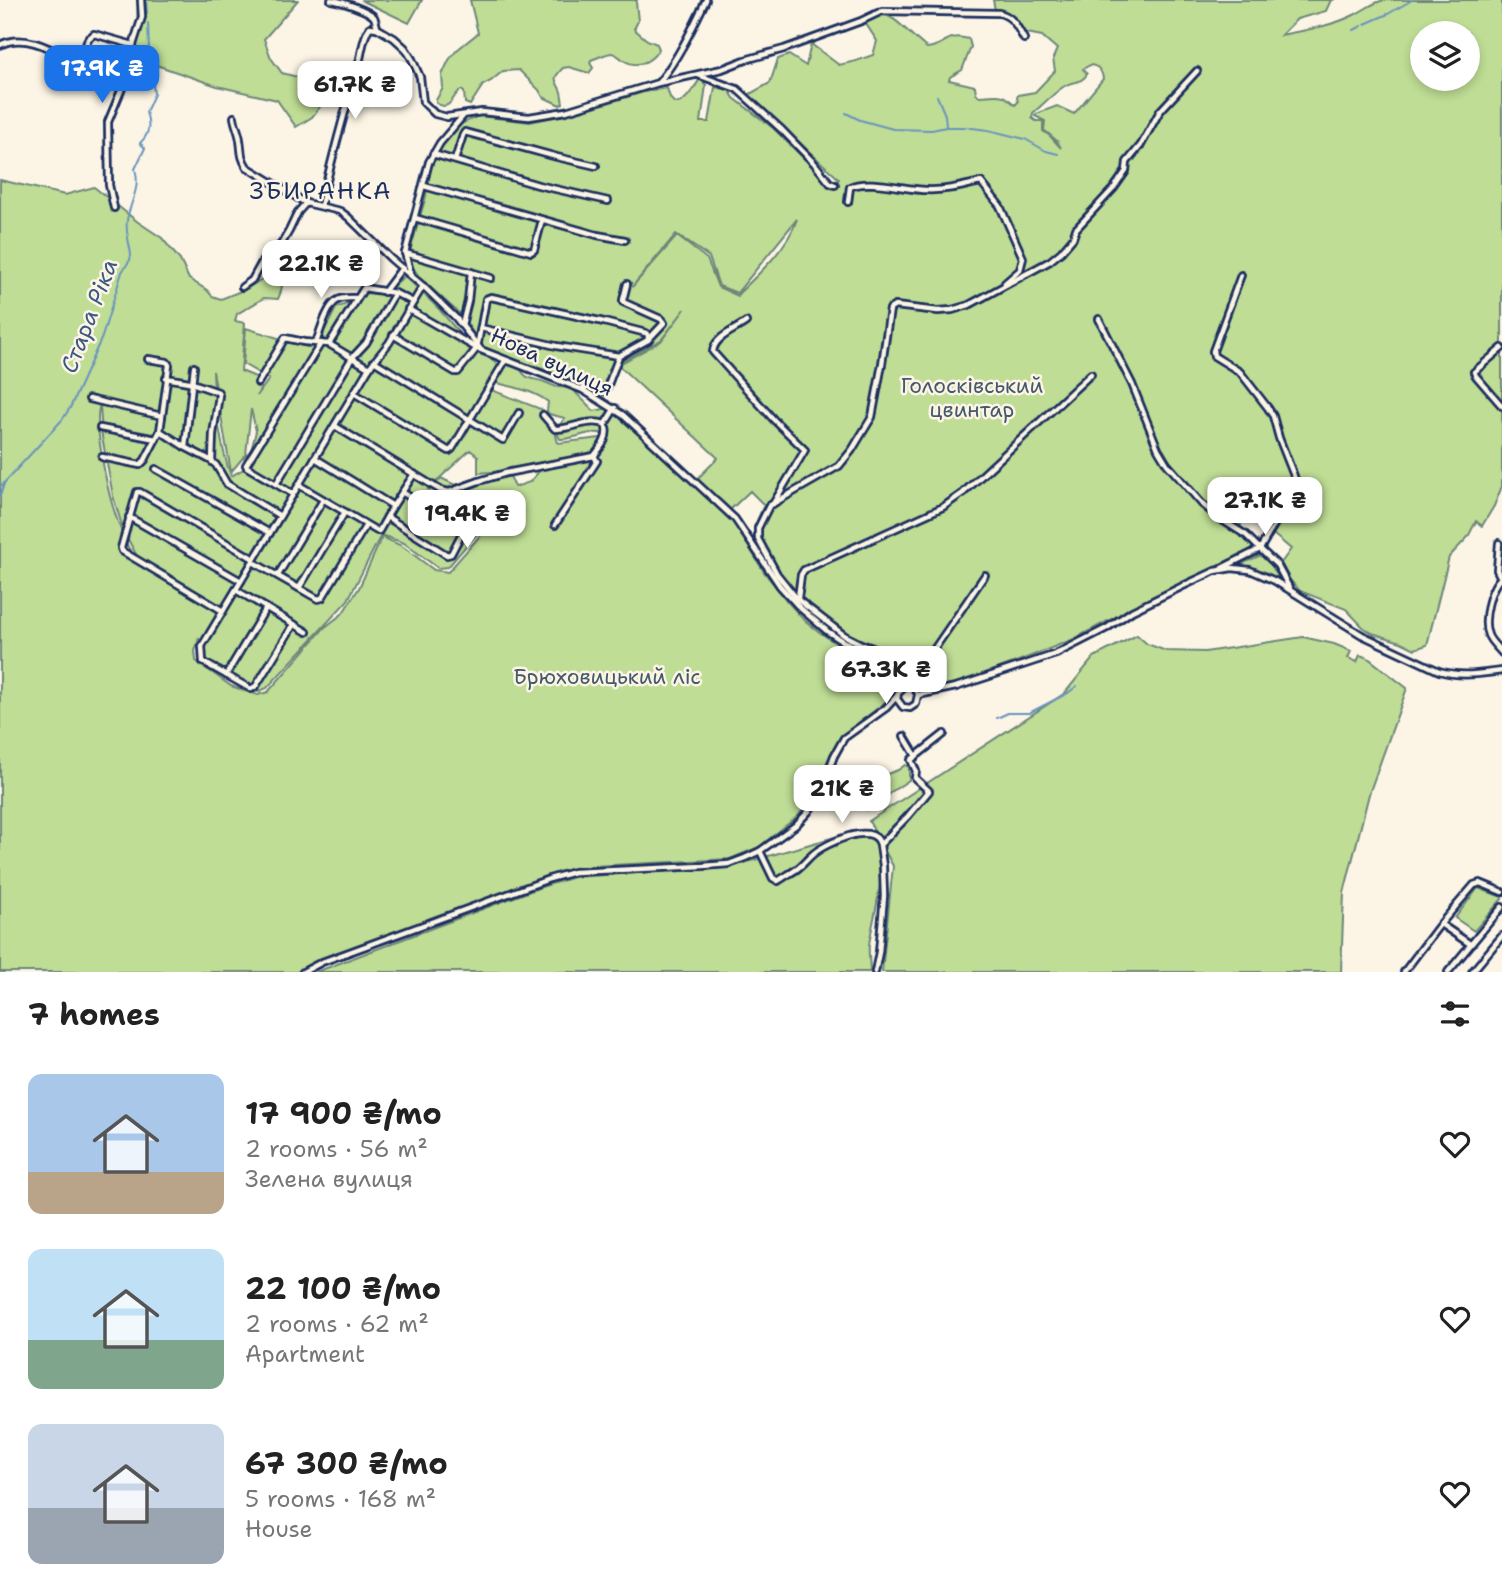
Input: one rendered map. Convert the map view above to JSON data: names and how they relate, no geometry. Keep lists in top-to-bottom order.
{
  "streets": {
    "street": ["Нова вулиця"]
  },
  "districts": ["ЗБИРАНКА"],
  "water": ["Стара Ріка"],
  "parks": ["Голосківський цвинтар", "Брюховицький ліс"],
  "page": {
    "price": [
      "17.9K ₴",
      "61.7K ₴",
      "22.1K ₴",
      "27.1K ₴",
      "19.4K ₴",
      "67.3K ₴",
      "21K ₴"
    ],
    "heading": "7 homes",
    "list": [
      {
        "name": "17 900 ₴/mo",
        "note": "2 rooms · 56 m² · Зелена вулиця"
      },
      {
        "name": "22 100 ₴/mo",
        "note": "2 rooms · 62 m² · Apartment"
      },
      {
        "name": "67 300 ₴/mo",
        "note": "5 rooms · 168 m² · House"
      }
    ]
  }
}
